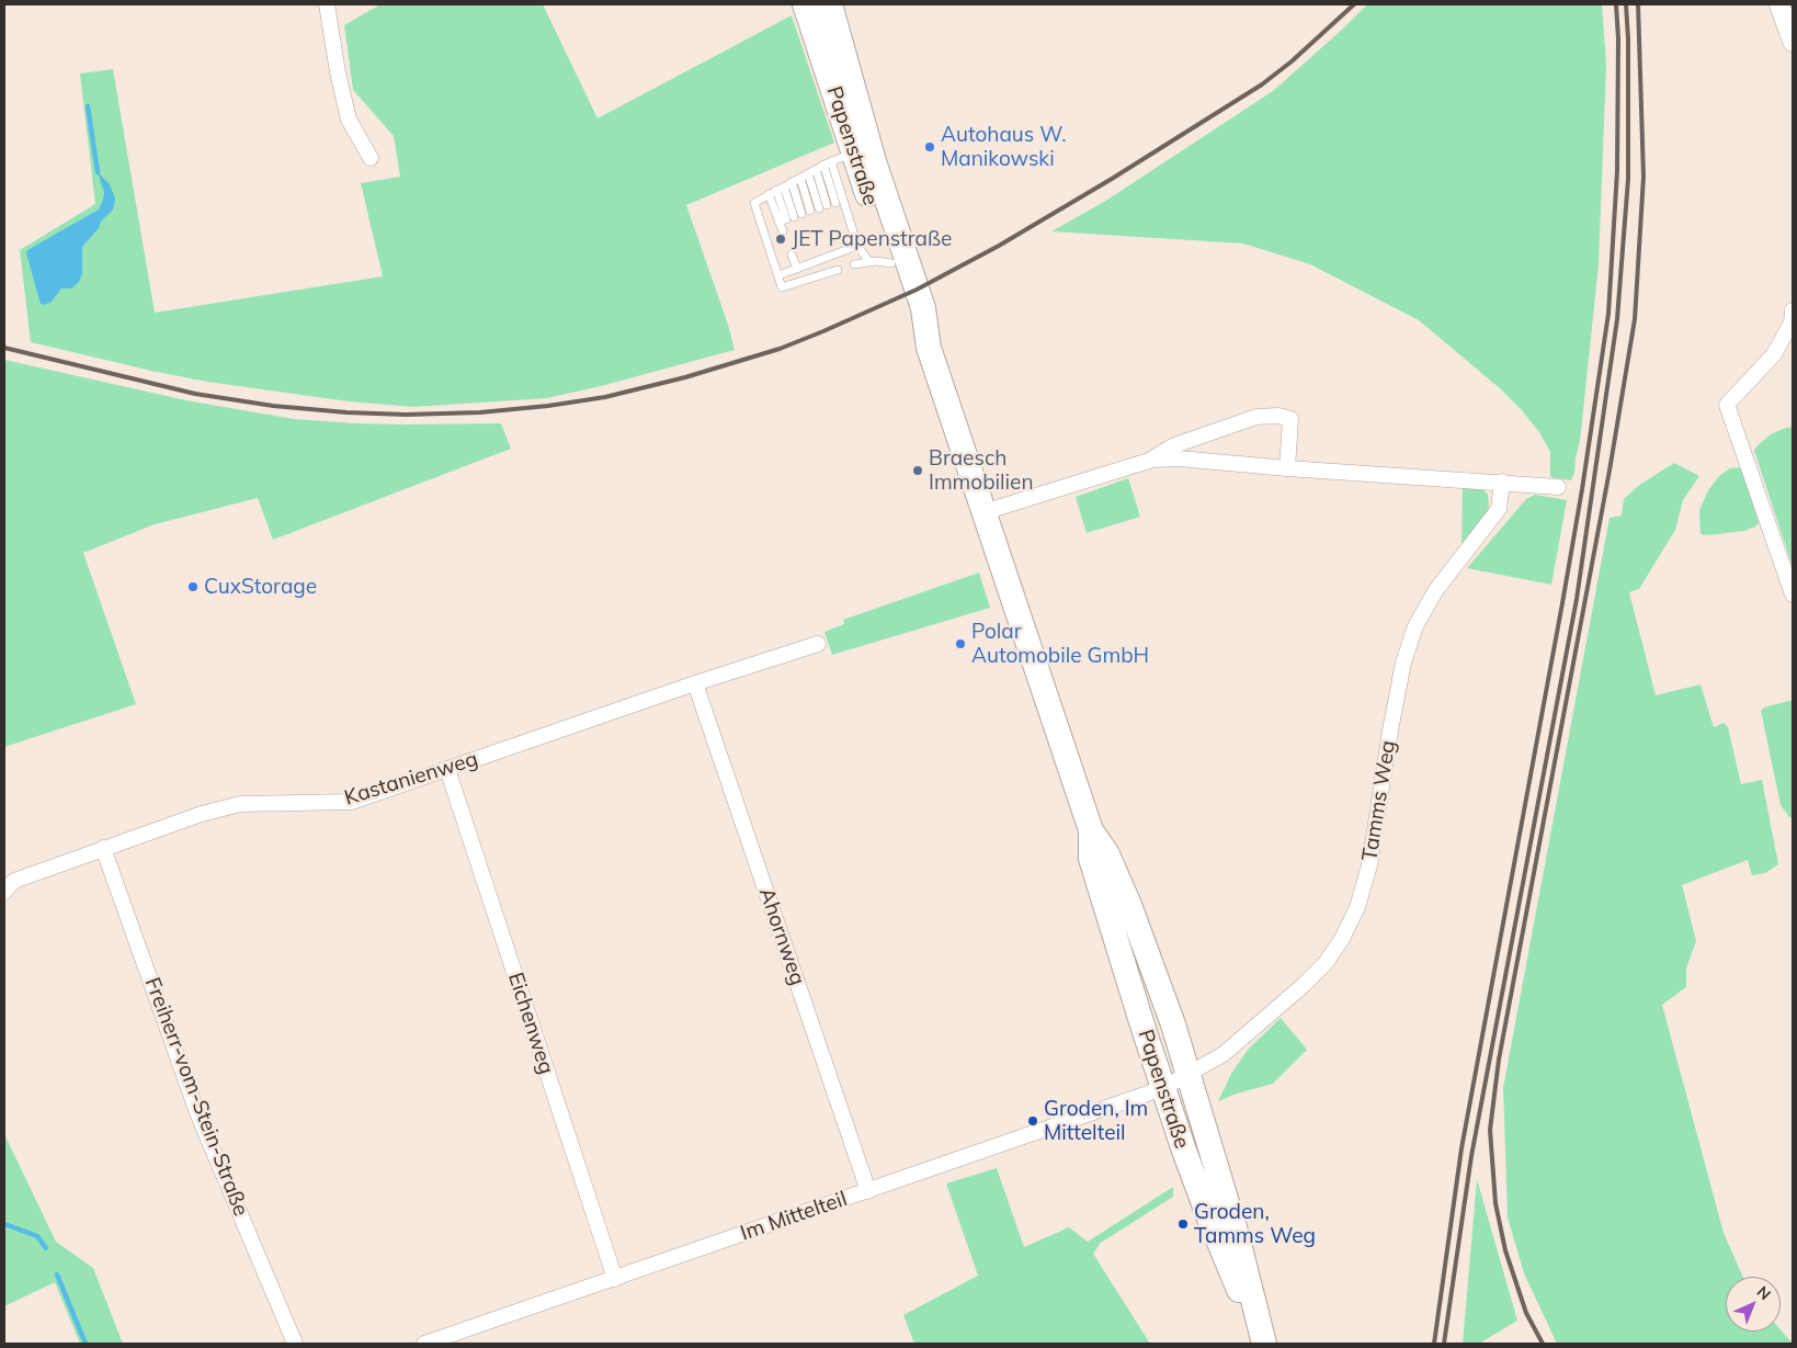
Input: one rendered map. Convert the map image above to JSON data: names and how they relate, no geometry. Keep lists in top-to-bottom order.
{
  "streets": {
    "main road": ["Papenstraße"],
    "street": [
      "Kastanienweg",
      "Tamms Weg",
      "Ahornweg",
      "Eichenweg",
      "Freiherr-vom-Stein-Straße",
      "Im Mittelteil"
    ]
  },
  "crossings": [
    ["Papenstraße", "Tamms Weg"],
    ["Papenstraße", "Im Mittelteil"],
    ["Kastanienweg", "Ahornweg"],
    ["Kastanienweg", "Eichenweg"],
    ["Kastanienweg", "Freiherr-vom-Stein-Straße"],
    ["Tamms Weg", "Im Mittelteil"],
    ["Ahornweg", "Im Mittelteil"],
    ["Eichenweg", "Im Mittelteil"]
  ],
  "places": [
    "Autohaus W. Manikowski",
    "JET Papenstraße",
    "Braesch Immobilien",
    "CuxStorage",
    "Polar Automobile GmbH",
    "Groden, Im Mittelteil",
    "Groden, Tamms Weg"
  ],
  "north": "top right"
}
